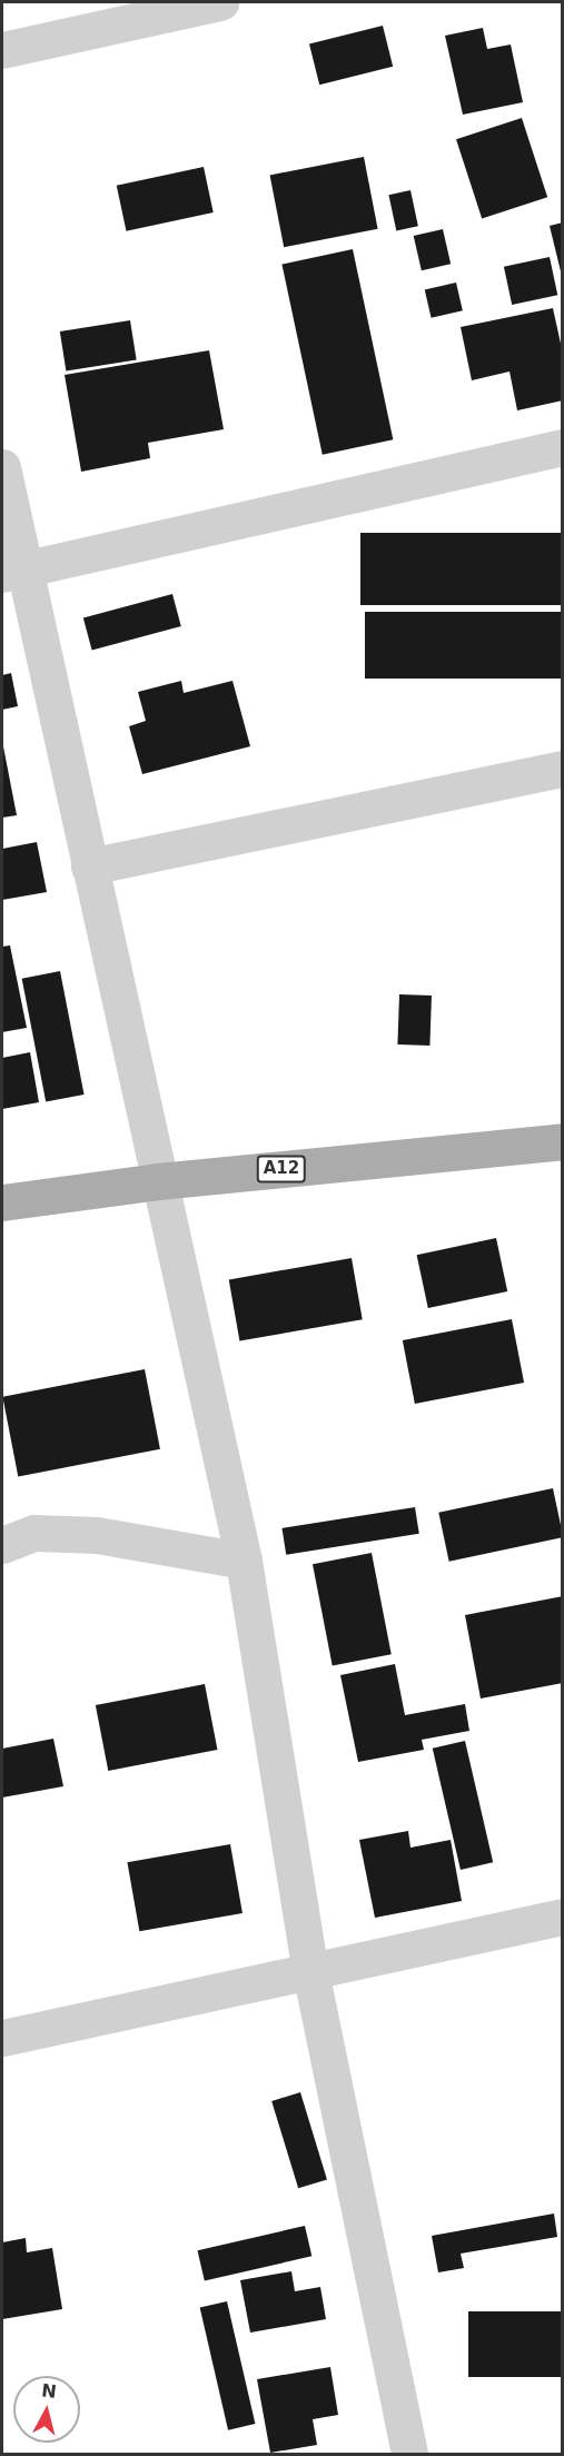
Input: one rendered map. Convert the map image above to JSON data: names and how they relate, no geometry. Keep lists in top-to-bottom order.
{
  "streets": {
    "main road": ["A12"]
  },
  "north": "top"
}
